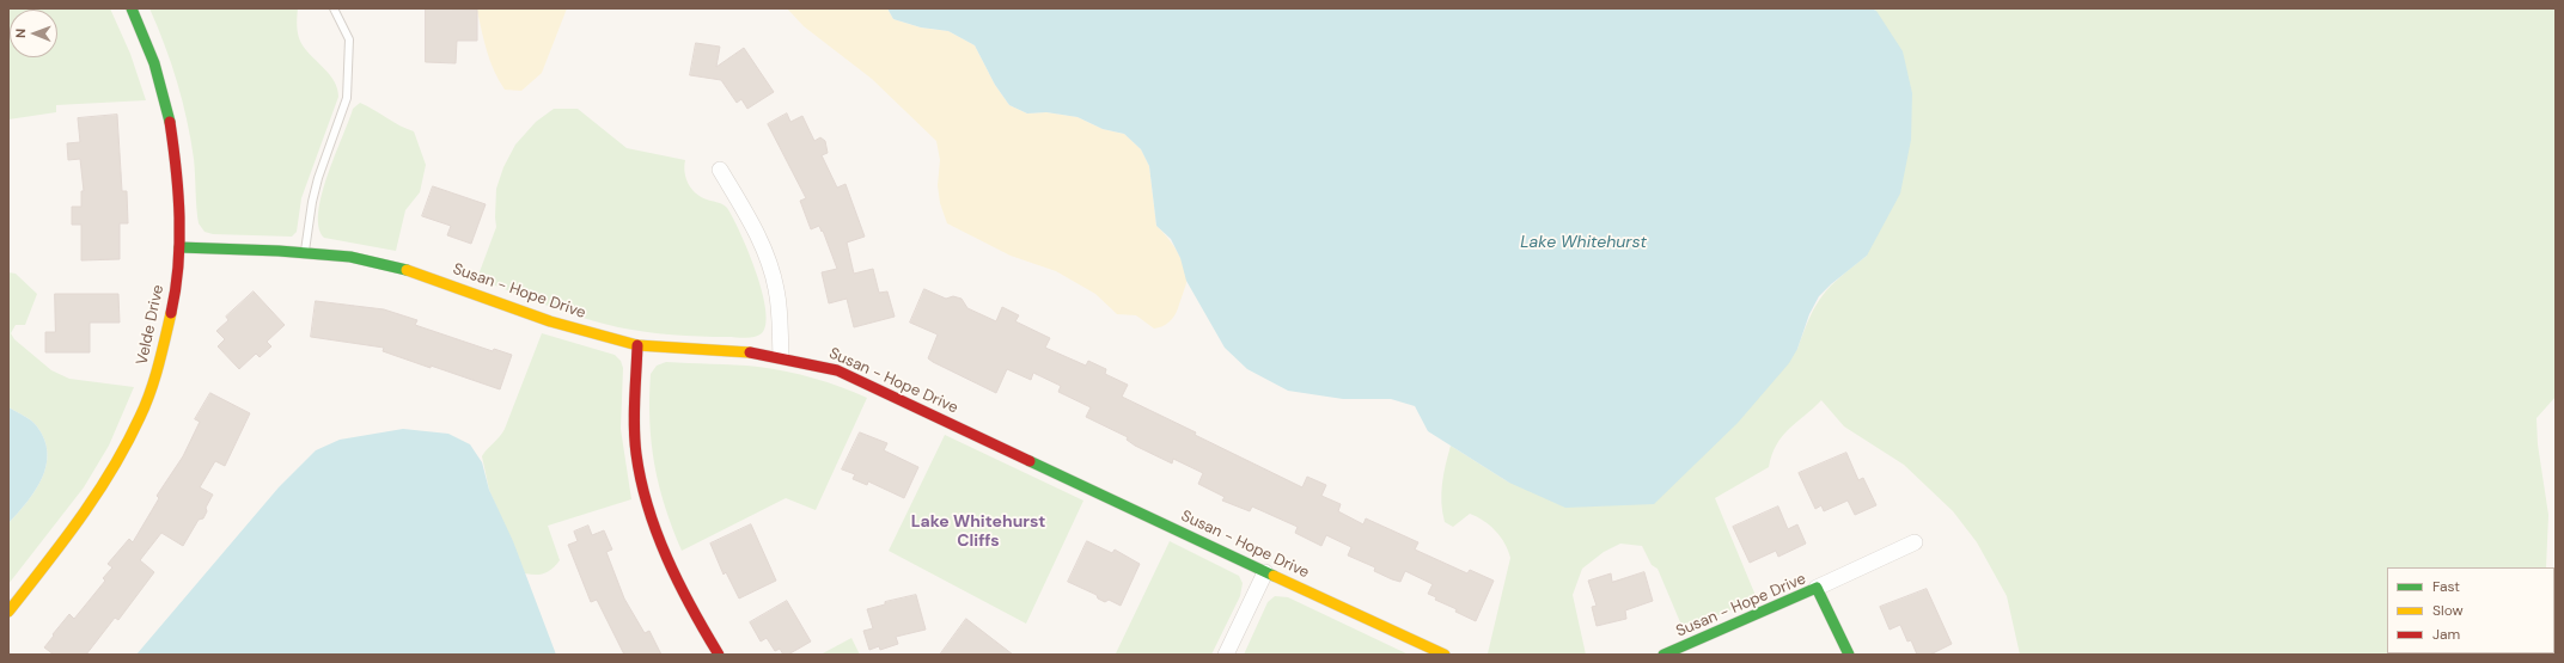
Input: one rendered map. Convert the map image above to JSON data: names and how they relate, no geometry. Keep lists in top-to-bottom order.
{
  "streets": {
    "street": ["Susan - Hope Drive", "Velde Drive"]
  },
  "crossings": [
    ["Susan - Hope Drive", "Velde Drive"]
  ],
  "districts": ["Lake Whitehurst Cliffs"],
  "water": ["Lake Whitehurst"],
  "legend": ["Fast", "Slow", "Jam"],
  "north": "left"
}
